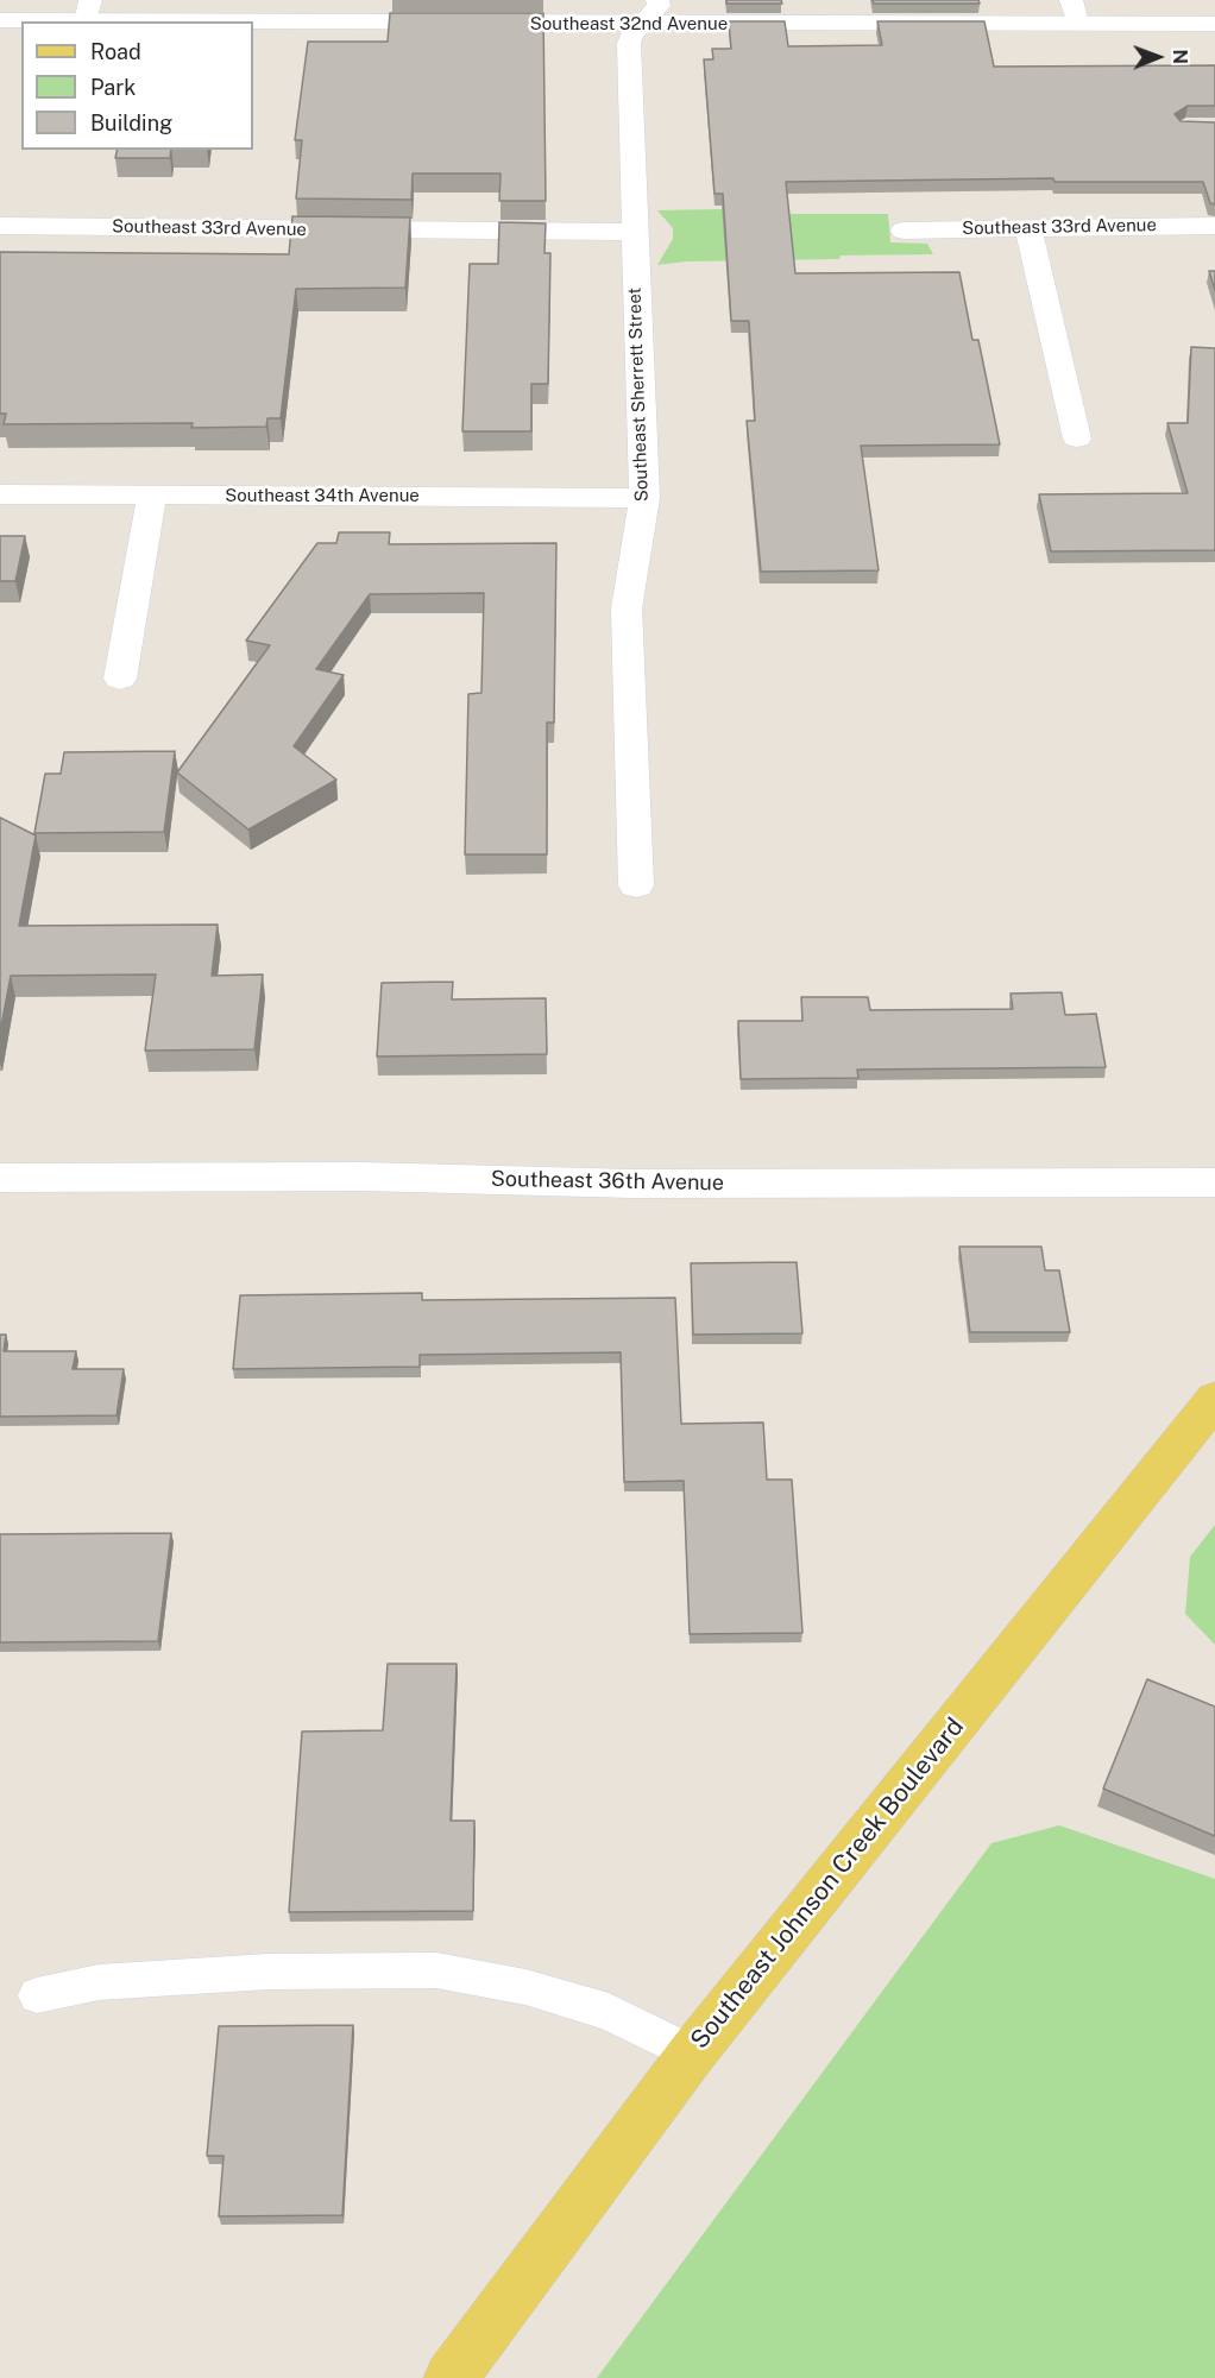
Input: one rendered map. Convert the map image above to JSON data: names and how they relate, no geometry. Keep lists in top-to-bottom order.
{
  "streets": {
    "main road": ["Southeast Johnson Creek Boulevard"],
    "street": [
      "Southeast 32nd Avenue",
      "Southeast 33rd Avenue",
      "Southeast Sherrett Street",
      "Southeast 34th Avenue",
      "Southeast 36th Avenue"
    ]
  },
  "crossings": [
    ["Southeast 32nd Avenue", "Southeast Sherrett Street"],
    ["Southeast 33rd Avenue", "Southeast Sherrett Street"],
    ["Southeast Sherrett Street", "Southeast 34th Avenue"]
  ],
  "legend": ["Road", "Park", "Building"],
  "north": "right"
}
